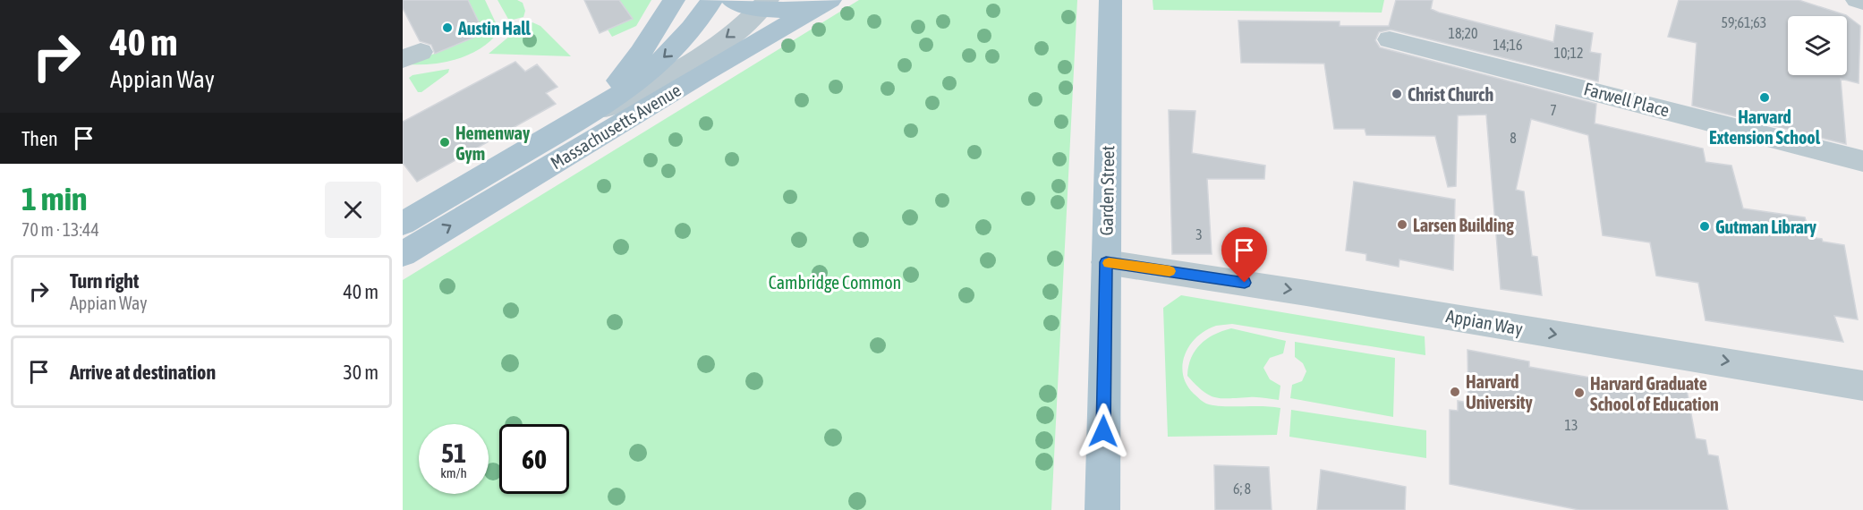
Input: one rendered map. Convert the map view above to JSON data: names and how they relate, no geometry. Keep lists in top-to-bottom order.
{
  "streets": {
    "main road": ["Massachusetts Avenue", "Garden Street"],
    "street": ["Farwell Place", "Appian Way"]
  },
  "crossings": [
    ["Garden Street", "Appian Way"]
  ],
  "one_way": ["Appian Way"],
  "parks": ["Cambridge Common"],
  "places": [
    "Austin Hall",
    "Christ Church",
    "Harvard Extension School",
    "Hemenway Gym",
    "Larsen Building",
    "Gutman Library",
    "Harvard University",
    "Harvard Graduate School of Education"
  ],
  "house_numbers": [
    "59;61;63",
    "18;20",
    "14;16",
    "10;12",
    "7",
    "8",
    "3",
    "13",
    "6; 8"
  ],
  "page": {
    "turn": ["40 m", "Appian Way"],
    "then": "Then",
    "heading": ["1 min", "70 m · 13:44"],
    "list": [
      {
        "name": "Turn right",
        "note": "Appian Way",
        "value": "40 m"
      },
      {
        "name": "Arrive at destination",
        "value": "30 m"
      }
    ],
    "speed": "51 km/h",
    "limit": "60"
  }
}
